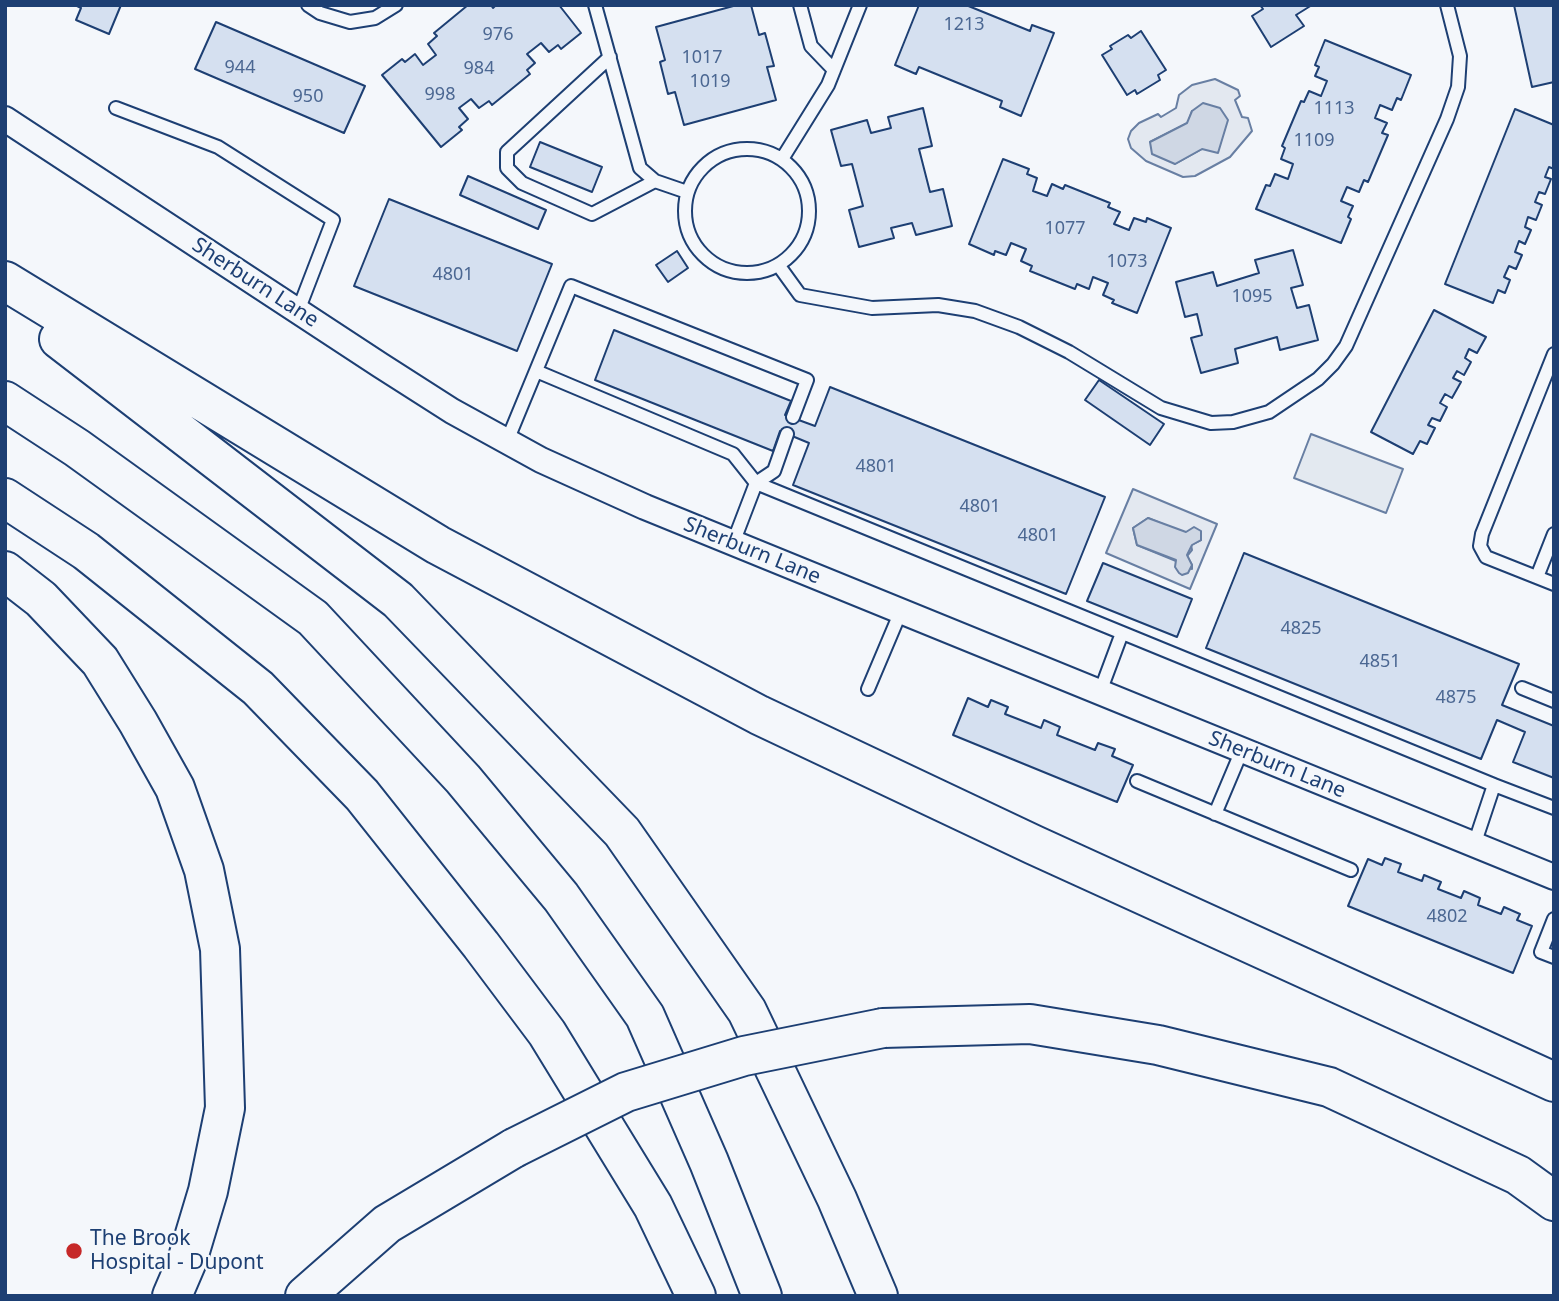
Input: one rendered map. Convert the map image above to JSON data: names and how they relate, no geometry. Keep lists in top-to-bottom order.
{
  "streets": {
    "street": ["Sherburn Lane"]
  },
  "places": ["The Brook Hospital - Dupont"],
  "house_numbers": [
    "1213",
    "976",
    "1017",
    "944",
    "984",
    "1019",
    "998",
    "950",
    "1113",
    "1109",
    "1077",
    "1073",
    "4801",
    "1095",
    "4801",
    "4801",
    "4801",
    "4825",
    "4851",
    "4875",
    "4802"
  ]
}
